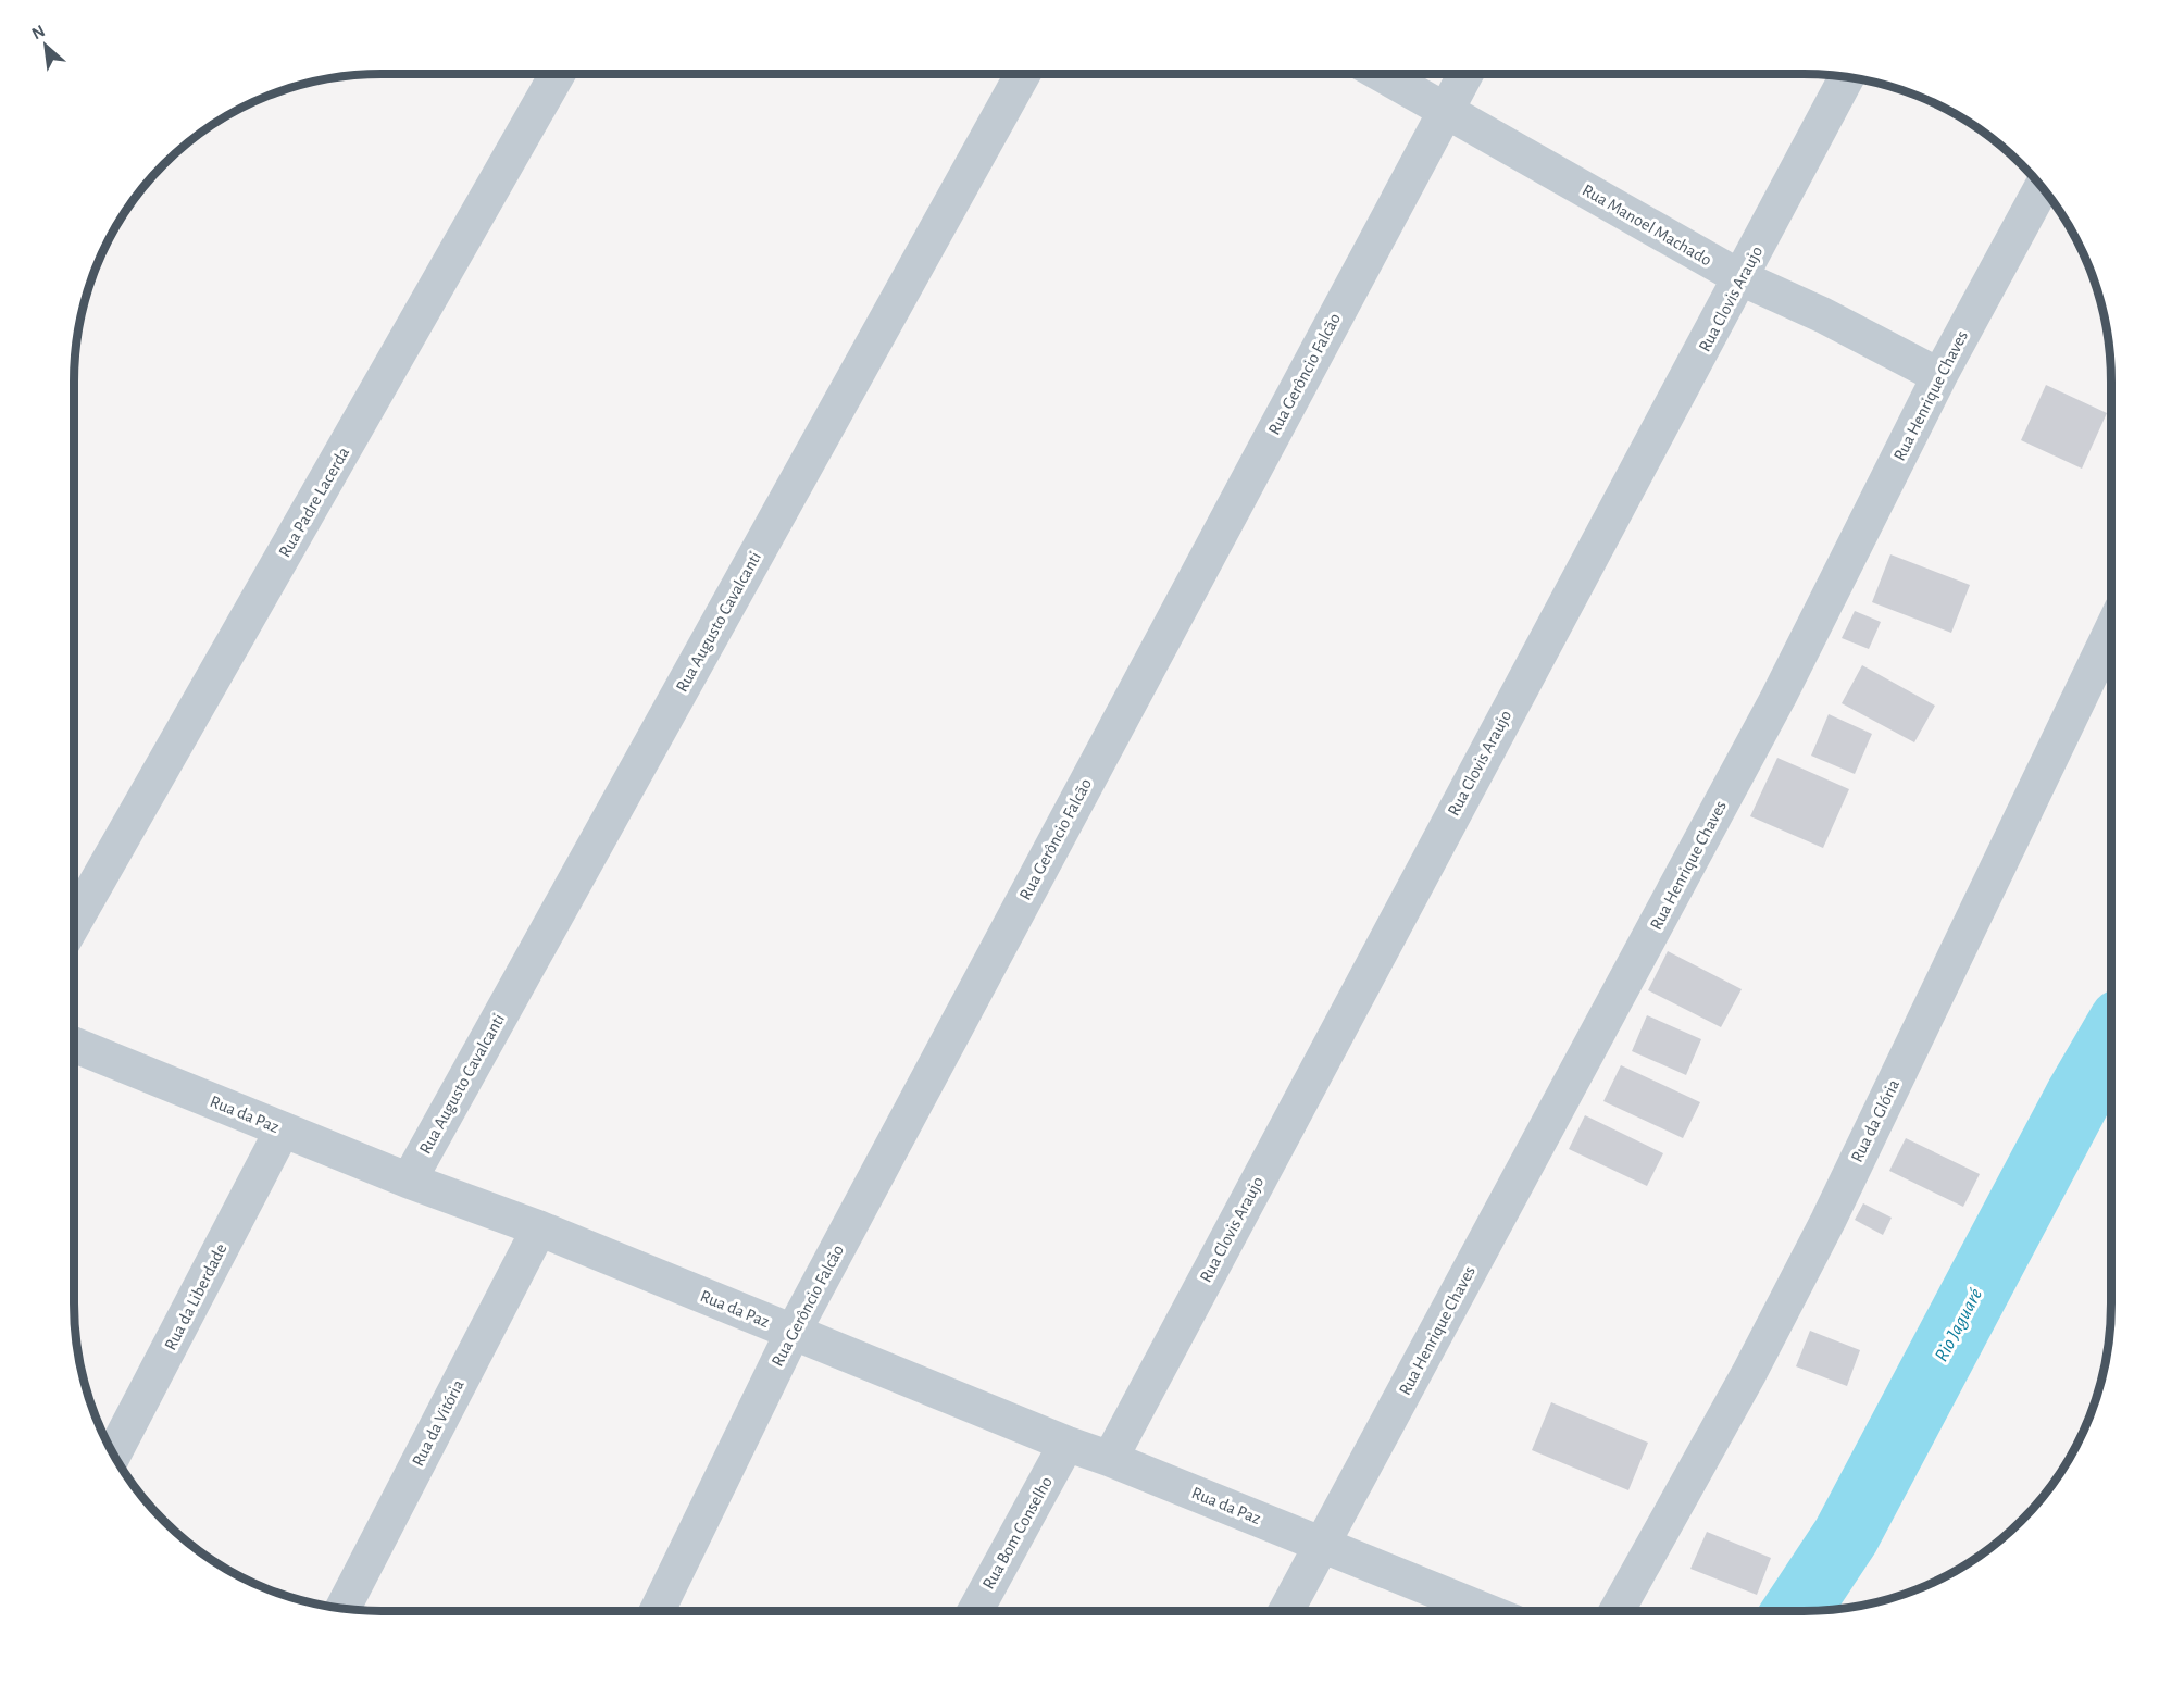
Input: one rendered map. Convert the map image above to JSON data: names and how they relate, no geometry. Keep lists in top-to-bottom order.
{
  "streets": {
    "street": [
      "Rua Manoel Machado",
      "Rua Clovis Araujo",
      "Rua Gerôncio Falcão",
      "Rua Henrique Chaves",
      "Rua Padre Lacerda",
      "Rua Augusto Cavalcanti",
      "Rua da Paz",
      "Rua da Glória",
      "Rua da Liberdade",
      "Rua da Vitória",
      "Rua Bom Conselho"
    ]
  },
  "crossings": [
    ["Rua Manoel Machado", "Rua Clovis Araujo"],
    ["Rua Manoel Machado", "Rua Gerôncio Falcão"],
    ["Rua Manoel Machado", "Rua Henrique Chaves"],
    ["Rua Clovis Araujo", "Rua da Paz"],
    ["Rua Gerôncio Falcão", "Rua da Paz"],
    ["Rua Henrique Chaves", "Rua da Paz"],
    ["Rua Augusto Cavalcanti", "Rua da Paz"],
    ["Rua da Paz", "Rua da Liberdade"],
    ["Rua da Paz", "Rua da Vitória"],
    ["Rua da Paz", "Rua Bom Conselho"]
  ],
  "water": ["Rio Jaguaré"],
  "north": "top left"
}
